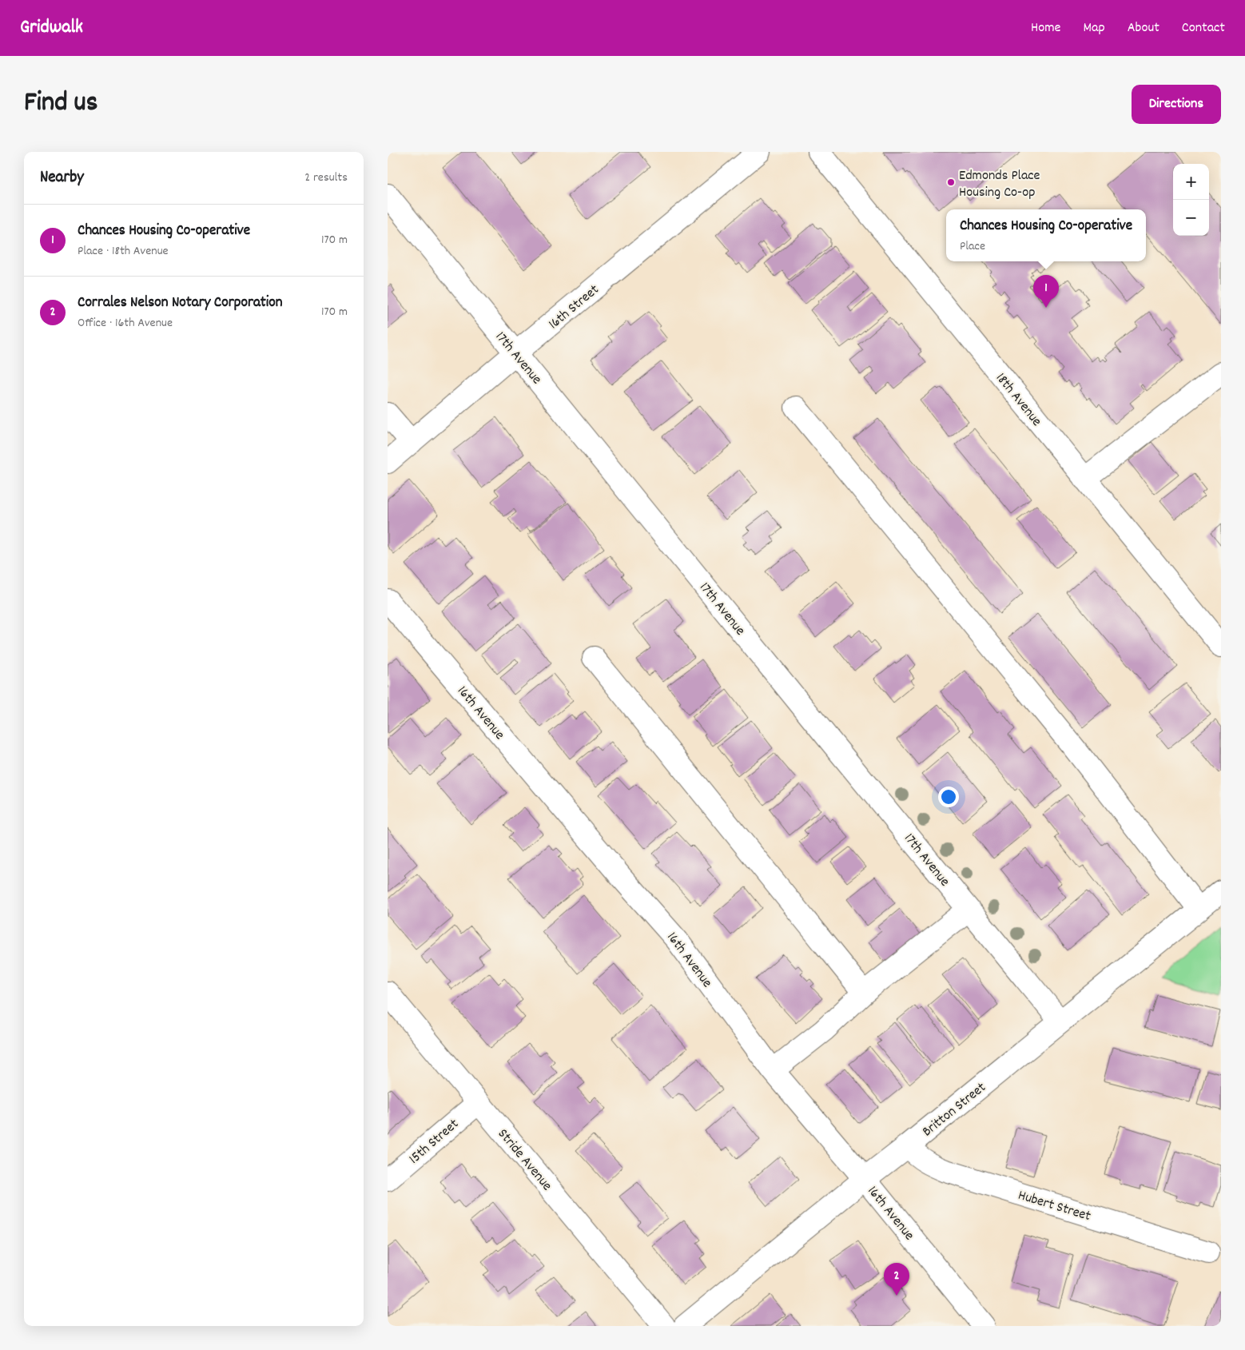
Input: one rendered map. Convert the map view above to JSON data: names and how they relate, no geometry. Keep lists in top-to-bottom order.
{
  "streets": {
    "street": [
      "16th Street",
      "17th Avenue",
      "18th Avenue",
      "16th Avenue",
      "Britton Street",
      "15th Street",
      "Stride Avenue",
      "Hubert Street"
    ]
  },
  "crossings": [
    ["16th Street", "17th Avenue"],
    ["17th Avenue", "Britton Street"],
    ["16th Avenue", "Britton Street"],
    ["Britton Street", "Hubert Street"],
    ["15th Street", "Stride Avenue"]
  ],
  "places": ["Edmonds Place Housing Co-op"],
  "page": {
    "header": "Gridwalk",
    "nav": [
      "Home",
      "Map",
      "About",
      "Contact"
    ],
    "title": "Find us",
    "buttons": "Directions",
    "heading": ["Nearby", "2 results"],
    "map_buttons": ["+", "−"],
    "list": [
      {
        "mark": "1",
        "name": "Chances Housing Co-operative",
        "note": "Place · 18th Avenue",
        "value": "170 m"
      },
      {
        "mark": "2",
        "name": "Corrales Nelson Notary Corporation",
        "note": "Office · 16th Avenue",
        "value": "170 m"
      }
    ],
    "popup": ["Chances Housing Co-operative", "Place"],
    "pins": ["1", "2"]
  }
}
